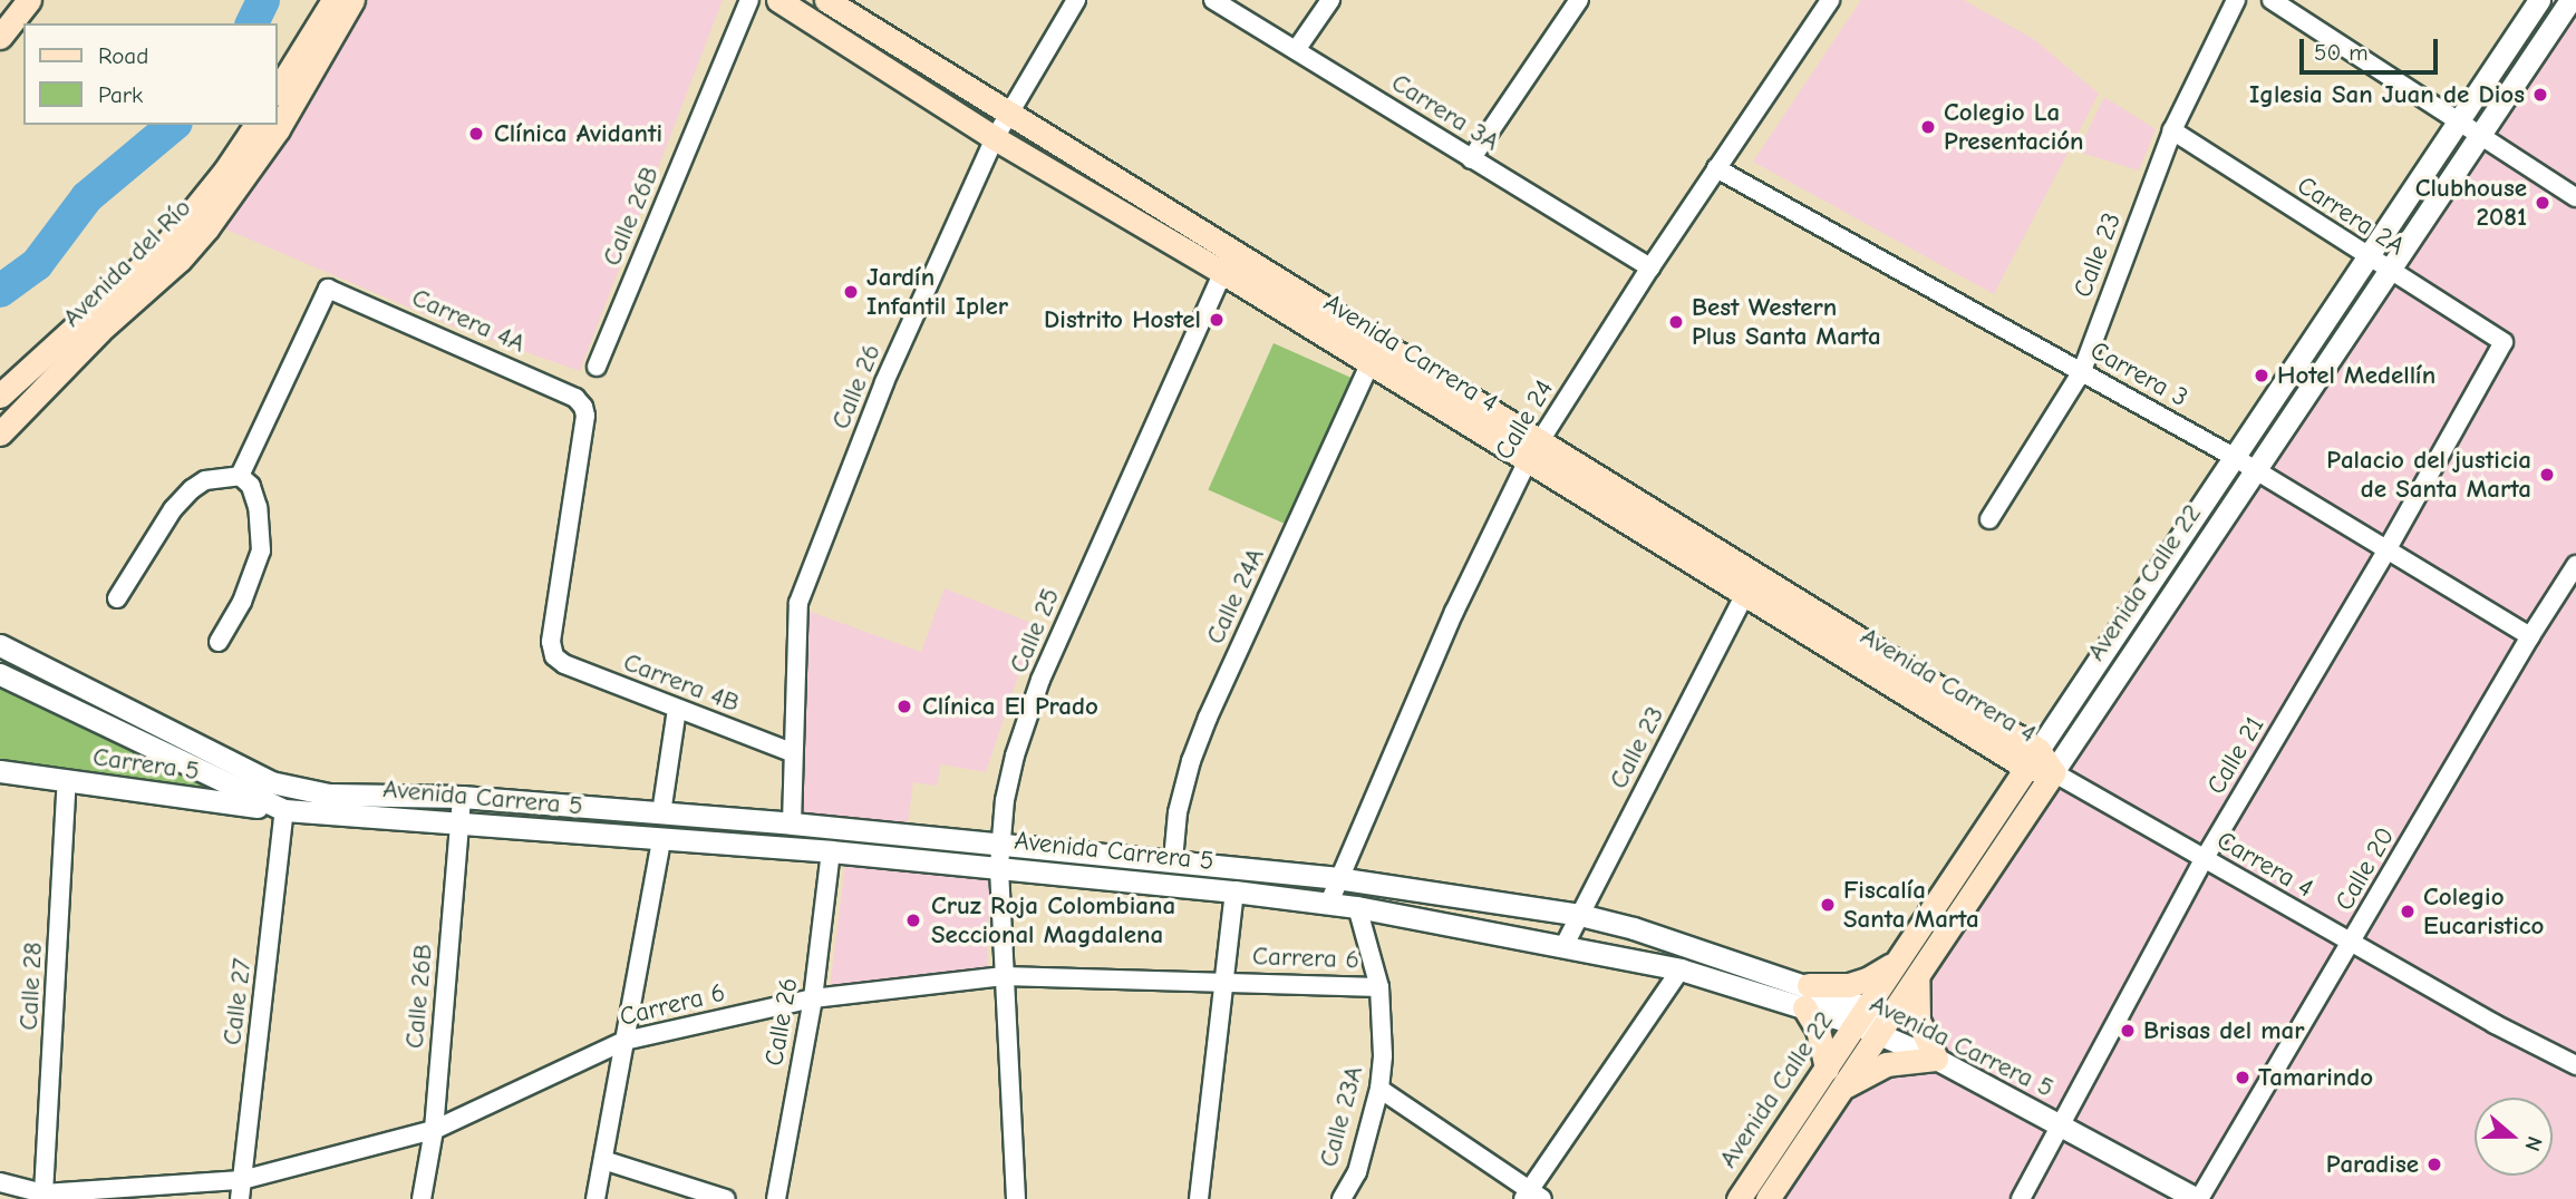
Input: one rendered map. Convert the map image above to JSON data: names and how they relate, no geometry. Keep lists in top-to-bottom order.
{
  "streets": {
    "main road": ["Avenida del Río", "Avenida Carrera 4", "Avenida Calle 22"],
    "street": [
      "Carrera 3A",
      "Calle 26B",
      "Carrera 2A",
      "Calle 23",
      "Carrera 4A",
      "Carrera 3",
      "Calle 26",
      "Calle 24",
      "Calle 24A",
      "Calle 25",
      "Carrera 4B",
      "Calle 21",
      "Carrera 5",
      "Avenida Carrera 5",
      "Carrera 4",
      "Calle 20",
      "Carrera 6",
      "Calle 28",
      "Calle 27",
      "Calle 23A"
    ]
  },
  "crossings": [
    ["Carrera 3A", "Calle 24"],
    ["Calle 26B", "Avenida Carrera 5"],
    ["Calle 26B", "Carrera 6"],
    ["Carrera 2A", "Calle 23"],
    ["Carrera 2A", "Avenida Calle 22"],
    ["Carrera 2A", "Calle 21"],
    ["Calle 23", "Avenida Carrera 4"],
    ["Calle 23", "Carrera 3"],
    ["Calle 23", "Avenida Carrera 5"],
    ["Carrera 4A", "Carrera 4B"],
    ["Avenida Carrera 4", "Calle 26"],
    ["Avenida Carrera 4", "Calle 24"],
    ["Avenida Carrera 4", "Avenida Calle 22"],
    ["Avenida Carrera 4", "Calle 24A"],
    ["Avenida Carrera 4", "Calle 25"],
    ["Avenida Carrera 4", "Carrera 4"],
    ["Carrera 3", "Calle 24"],
    ["Carrera 3", "Avenida Calle 22"],
    ["Carrera 3", "Calle 21"],
    ["Carrera 3", "Calle 20"],
    ["Calle 26", "Carrera 4B"],
    ["Calle 26", "Avenida Carrera 5"],
    ["Calle 26", "Carrera 6"],
    ["Calle 24", "Avenida Carrera 5"],
    ["Avenida Calle 22", "Avenida Carrera 5"],
    ["Avenida Calle 22", "Carrera 4"],
    ["Calle 24A", "Avenida Carrera 5"],
    ["Calle 25", "Avenida Carrera 5"],
    ["Calle 25", "Carrera 6"],
    ["Calle 21", "Avenida Carrera 5"],
    ["Calle 21", "Carrera 4"],
    ["Carrera 5", "Avenida Carrera 5"],
    ["Carrera 5", "Calle 28"],
    ["Carrera 5", "Calle 27"],
    ["Avenida Carrera 5", "Calle 20"],
    ["Avenida Carrera 5", "Calle 27"],
    ["Avenida Carrera 5", "Calle 23A"],
    ["Carrera 4", "Calle 20"],
    ["Carrera 6", "Calle 28"],
    ["Carrera 6", "Calle 27"],
    ["Carrera 6", "Calle 23A"]
  ],
  "places": [
    "Iglesia San Juan de Dios",
    "Colegio La Presentación",
    "Clínica Avidanti",
    "Clubhouse 2081",
    "Jardín Infantil Ipler",
    "Distrito Hostel",
    "Best Western Plus Santa Marta",
    "Hotel Medellín",
    "Palacio del justicia de Santa Marta",
    "Clínica El Prado",
    "Fiscalía Santa Marta",
    "Colegio Eucaristico",
    "Cruz Roja Colombiana Seccional Magdalena",
    "Brisas del mar",
    "Tamarindo",
    "Paradise"
  ],
  "legend": ["Road", "Park"],
  "scale_bar": "50 m",
  "north": "right"
}
